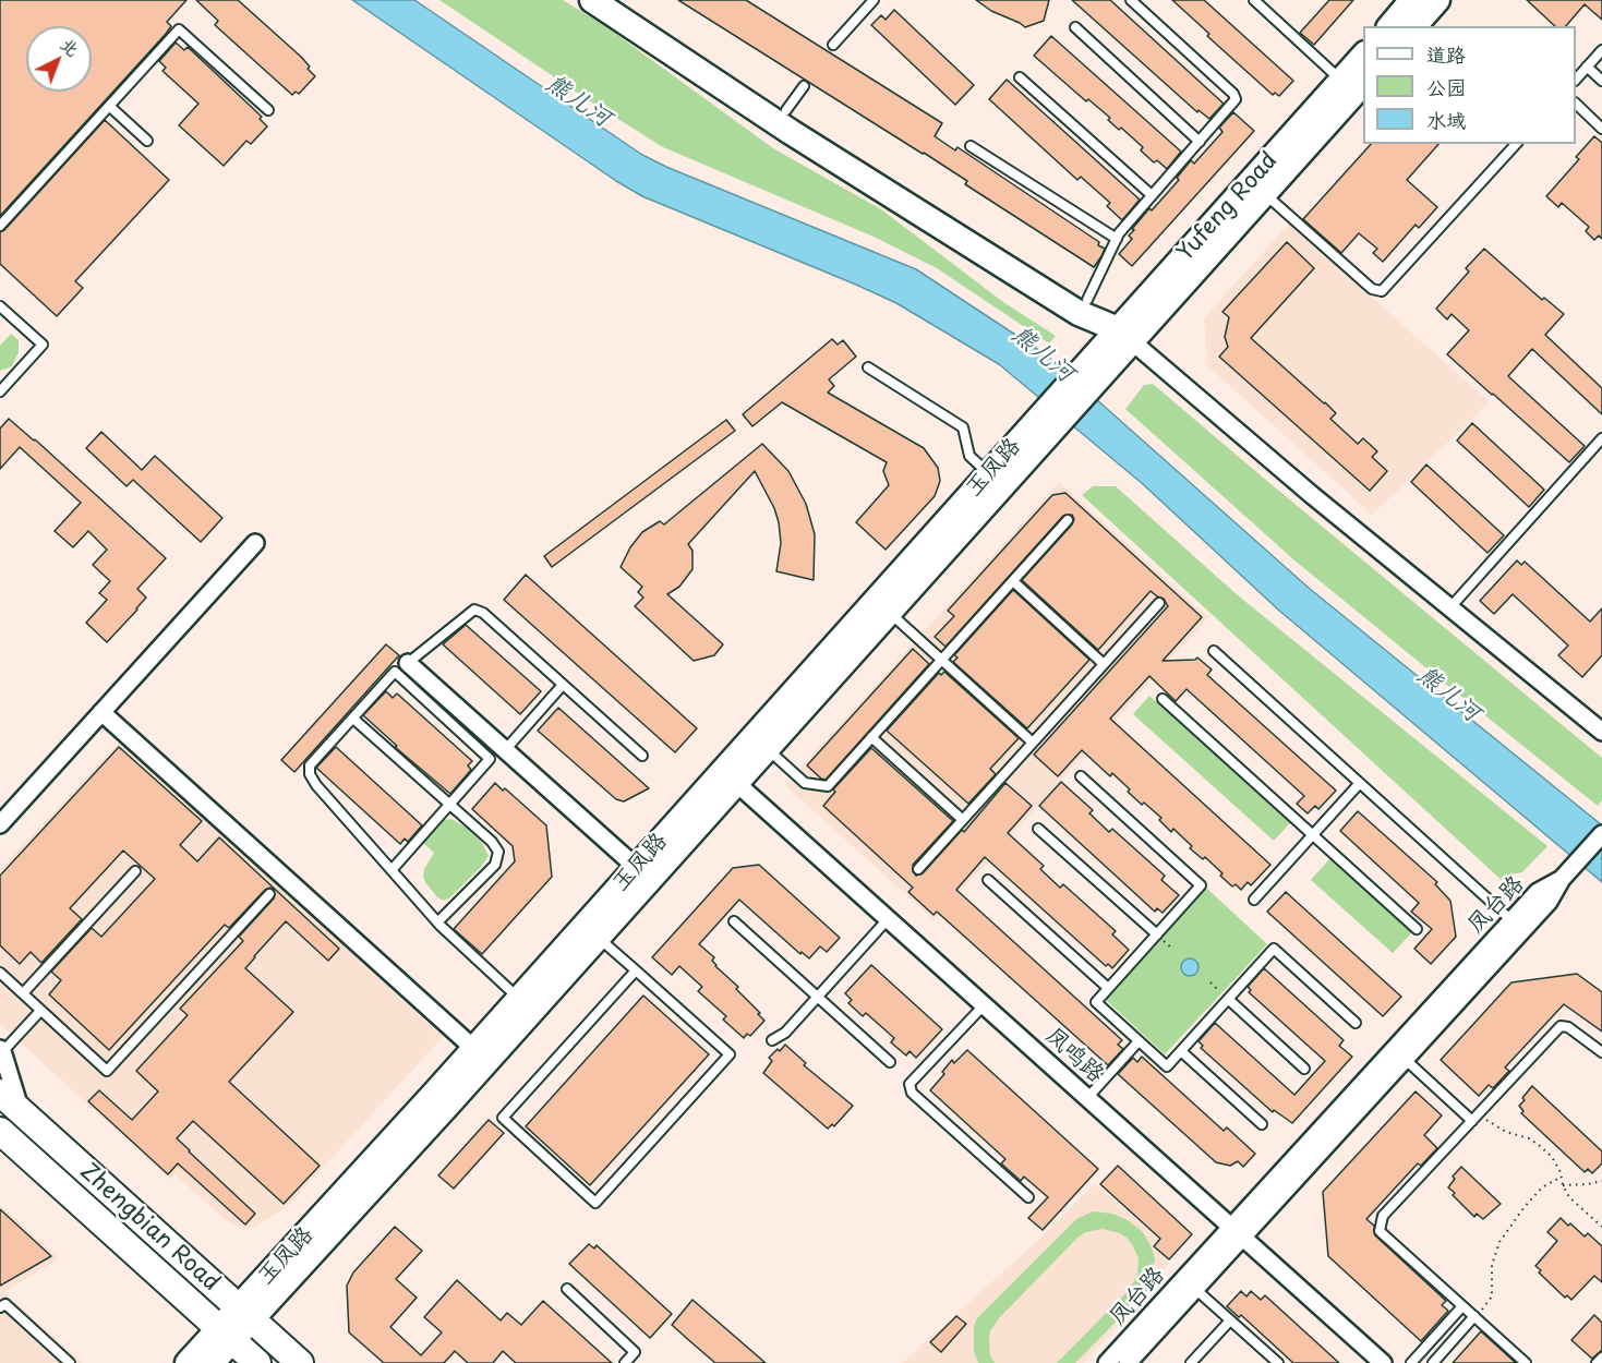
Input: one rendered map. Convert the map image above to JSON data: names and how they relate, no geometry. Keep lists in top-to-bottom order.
{
  "streets": {
    "main road": ["Zhengbian Road"],
    "street": [
      "Yufeng Road",
      "玉凤路",
      "凤台路",
      "凤鸣路"
    ]
  },
  "crossings": [
    ["Yufeng Road", "玉凤路"],
    ["玉凤路", "凤鸣路"],
    ["玉凤路", "Zhengbian Road"],
    ["凤台路", "凤鸣路"]
  ],
  "water": ["熊儿河"],
  "legend": ["道路", "公园", "水域"],
  "north": "top right"
}
